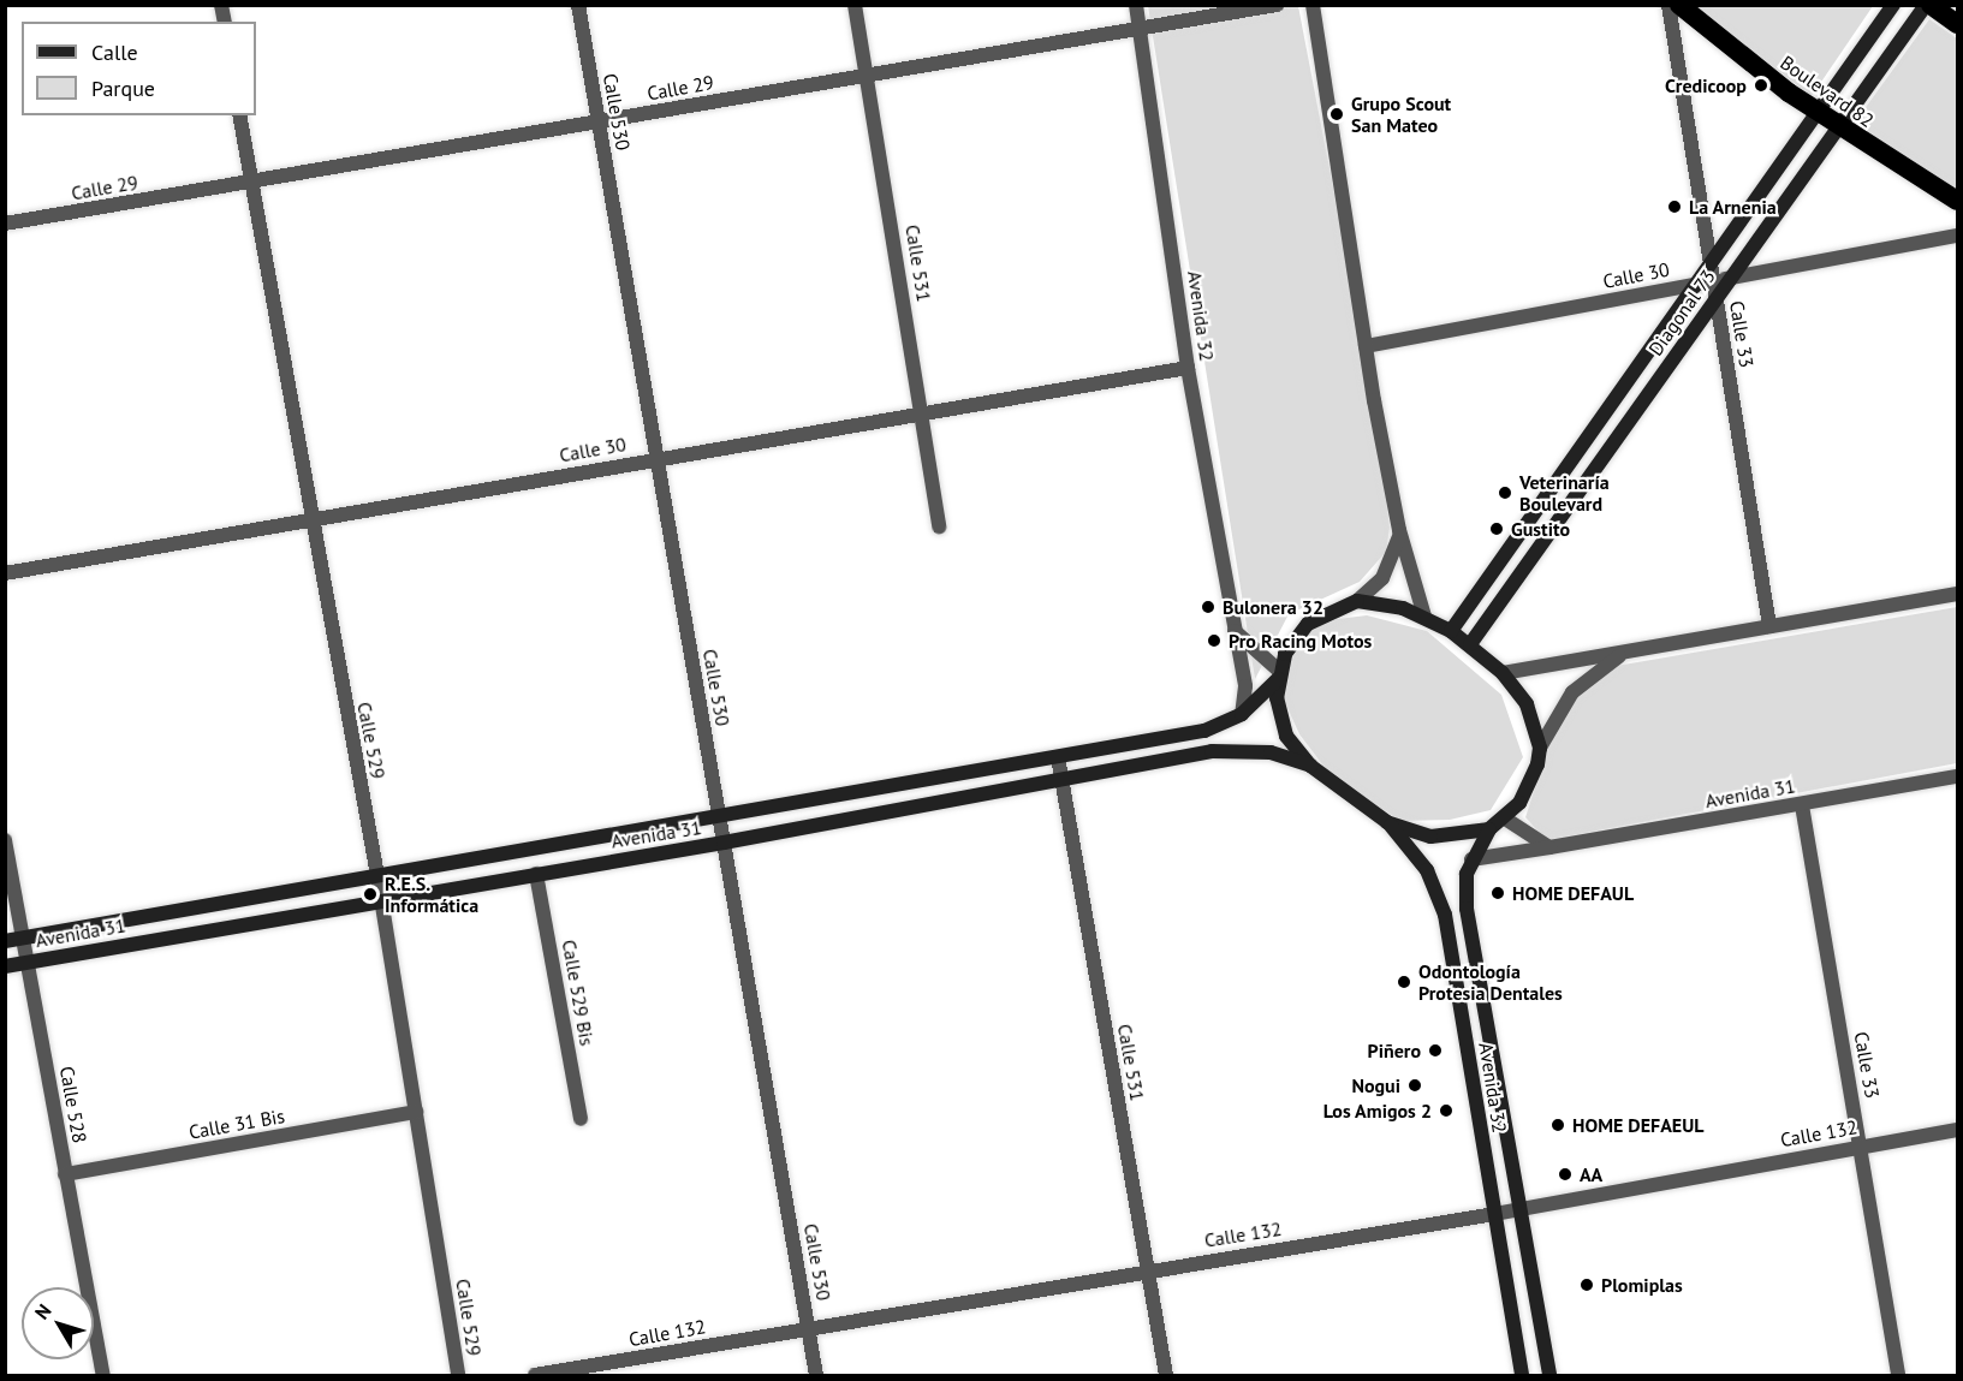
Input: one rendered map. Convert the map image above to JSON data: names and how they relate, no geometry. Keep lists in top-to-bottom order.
{
  "streets": {
    "highway": ["Boulevard 82"],
    "main road": ["Diagonal 73", "Avenida 32", "Avenida 31"],
    "street": [
      "Calle 29",
      "Calle 530",
      "Calle 531",
      "Calle 30",
      "Calle 33",
      "Calle 529",
      "Calle 529 Bis",
      "Calle 528",
      "Calle 31 Bis",
      "Calle 132"
    ]
  },
  "crossings": [
    ["Calle 29", "Calle 530"],
    ["Calle 29", "Calle 531"],
    ["Calle 29", "Avenida 32"],
    ["Calle 29", "Calle 529"],
    ["Boulevard 82", "Diagonal 73"],
    ["Calle 530", "Calle 30"],
    ["Calle 530", "Avenida 31"],
    ["Calle 530", "Calle 132"],
    ["Calle 531", "Calle 30"],
    ["Calle 531", "Avenida 31"],
    ["Calle 531", "Calle 132"],
    ["Calle 30", "Diagonal 73"],
    ["Calle 30", "Avenida 32"],
    ["Calle 30", "Calle 33"],
    ["Calle 30", "Calle 529"],
    ["Diagonal 73", "Avenida 32"],
    ["Diagonal 73", "Calle 33"],
    ["Diagonal 73", "Avenida 31"],
    ["Avenida 32", "Avenida 31"],
    ["Avenida 32", "Calle 132"],
    ["Calle 33", "Avenida 31"],
    ["Calle 33", "Calle 132"],
    ["Calle 529", "Avenida 31"],
    ["Calle 529", "Calle 31 Bis"],
    ["Avenida 31", "Calle 529 Bis"],
    ["Avenida 31", "Calle 528"],
    ["Calle 528", "Calle 31 Bis"]
  ],
  "places": [
    "Credicoop",
    "Grupo Scout San Mateo",
    "La Arnenia",
    "Veterinaría Boulevard",
    "Gustito",
    "Bulonera 32",
    "Pro Racing Motos",
    "HOME DEFAUL",
    "R.E.S. Informática",
    "Odontología Protesia Dentales",
    "Piñero",
    "Nogui",
    "Los Amigos 2",
    "HOME DEFAEUL",
    "AA",
    "Plomiplas"
  ],
  "legend": ["Calle", "Parque"],
  "north": "top left"
}
